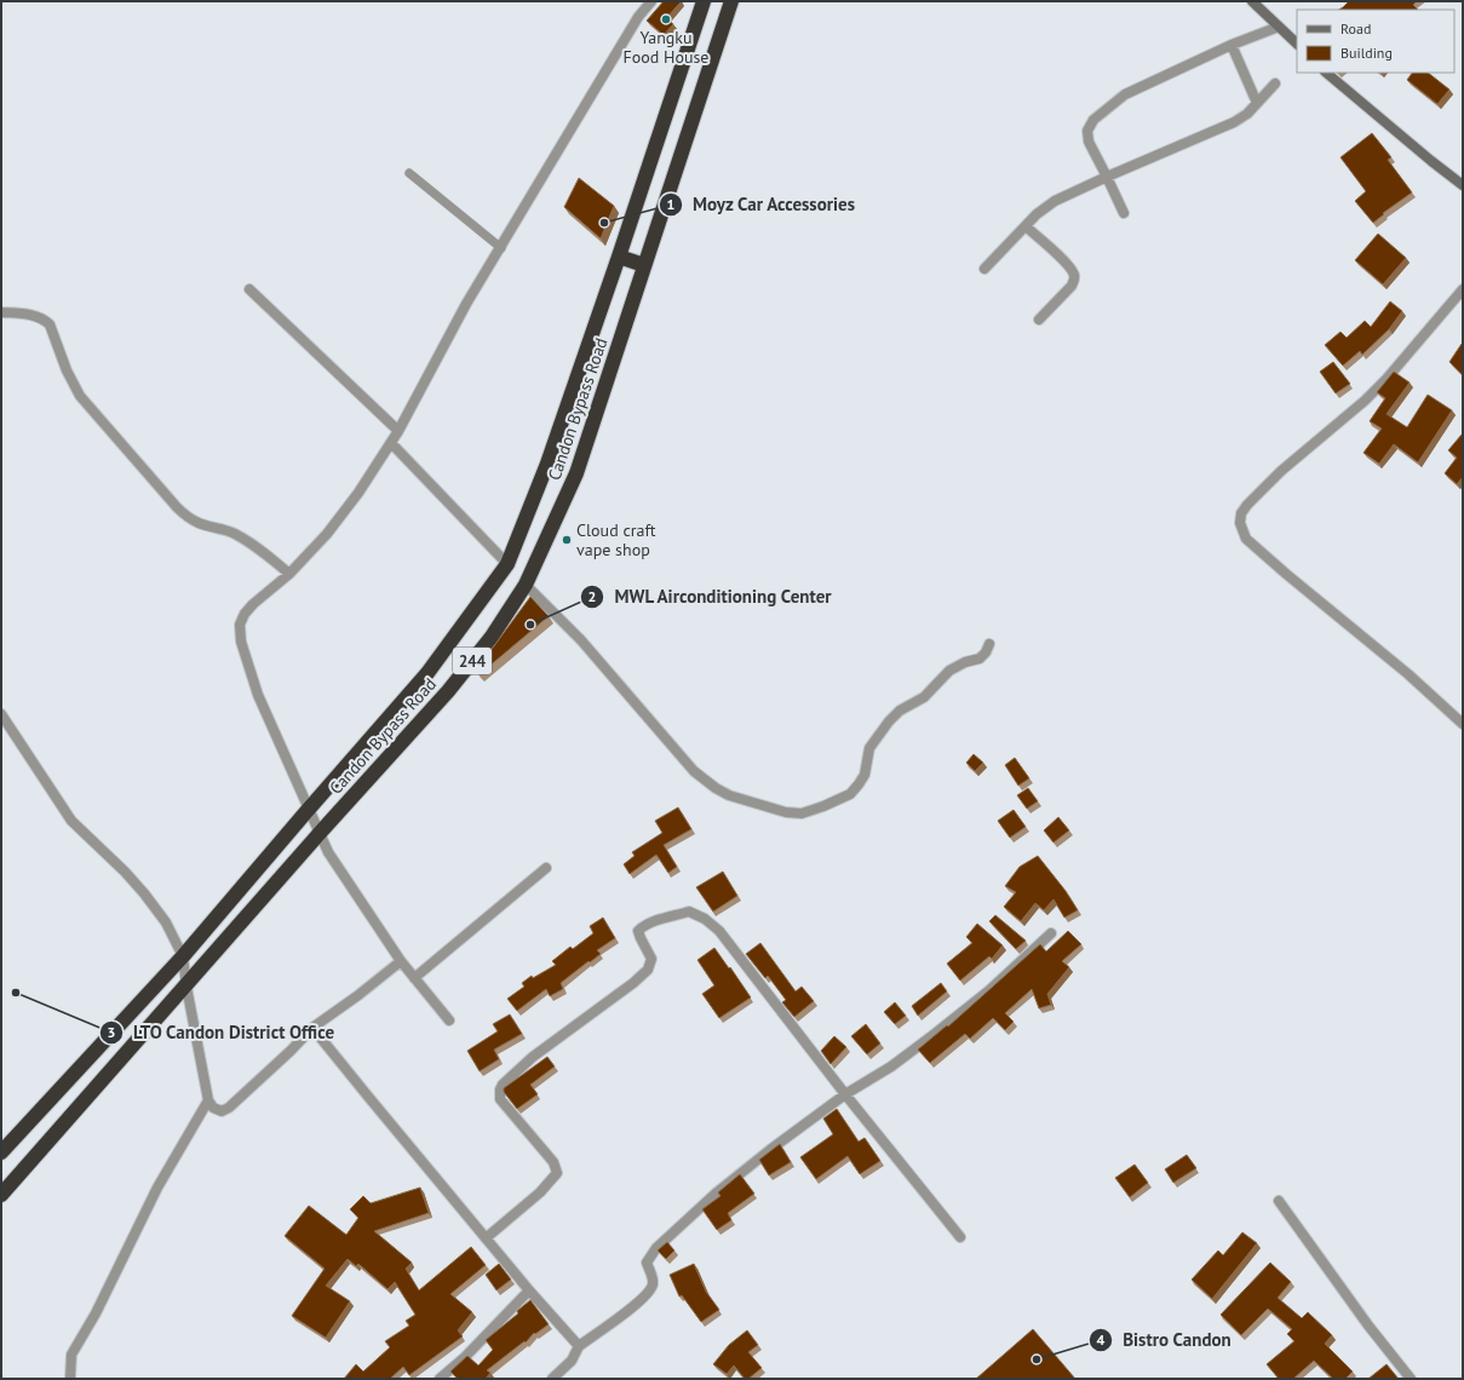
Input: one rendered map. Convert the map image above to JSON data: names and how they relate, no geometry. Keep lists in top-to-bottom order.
{
  "streets": {
    "highway": ["Candon Bypass Road", "244"]
  },
  "places": [
    "Yangku Food House",
    "Moyz Car Accessories",
    "Cloud craft vape shop",
    "MWL Airconditioning Center",
    "LTO Candon District Office",
    "Bistro Candon"
  ],
  "legend": ["Road", "Building"]
}
